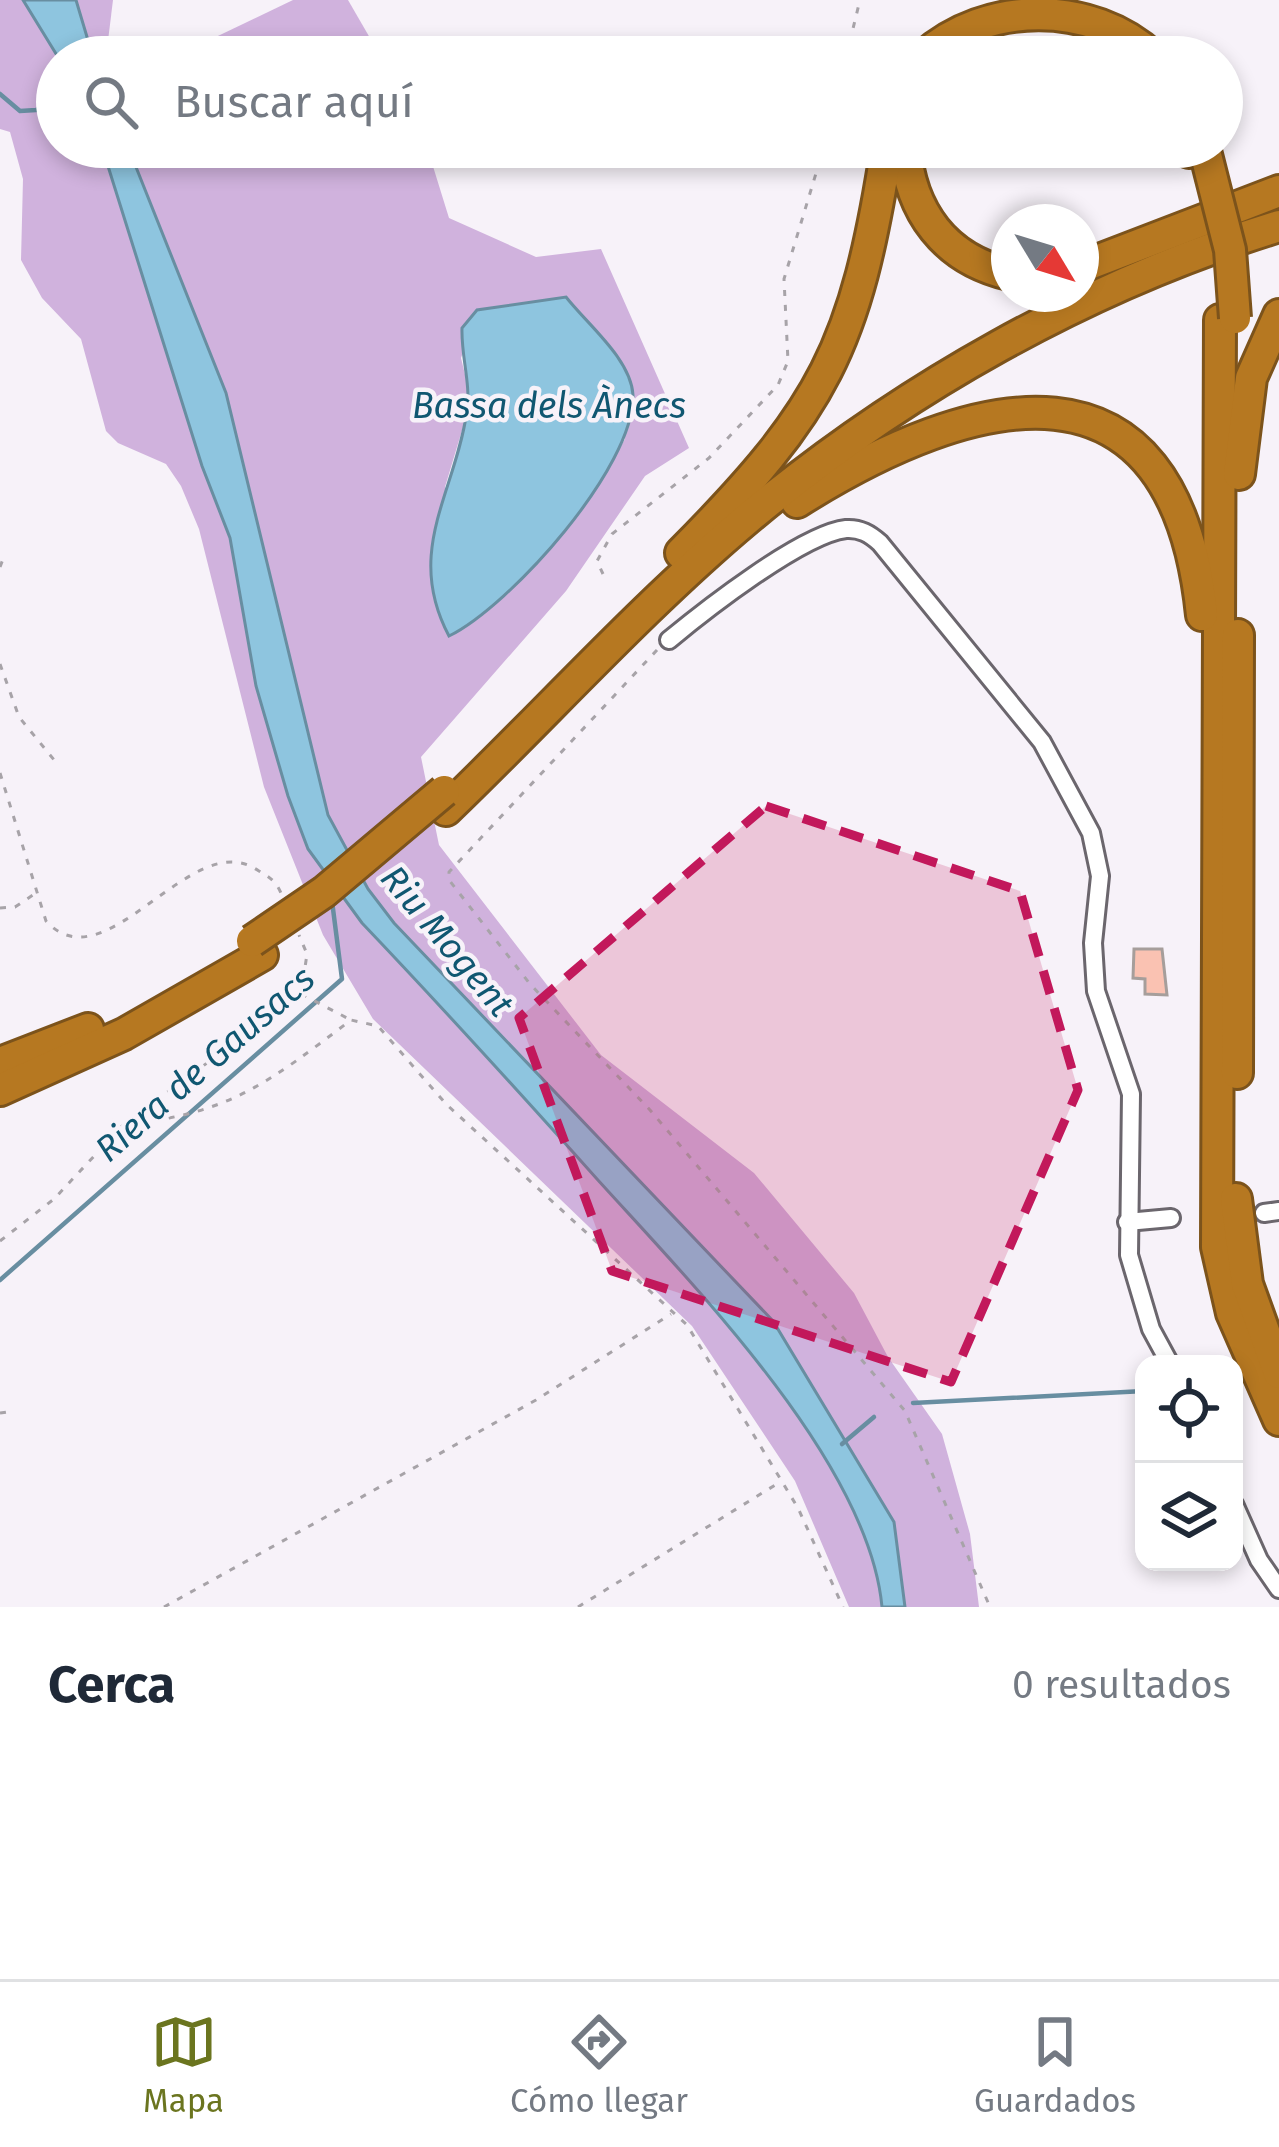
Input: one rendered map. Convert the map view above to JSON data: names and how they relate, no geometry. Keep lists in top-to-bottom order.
{
  "water": ["Bassa dels Ànecs", "Riu Mogent", "Riera de Gausacs"],
  "north": "bottom right",
  "page": {
    "search": "Buscar aquí",
    "heading": ["Cerca", "0 resultados"],
    "nav": ["Mapa", "Cómo llegar", "Guardados"]
  }
}
